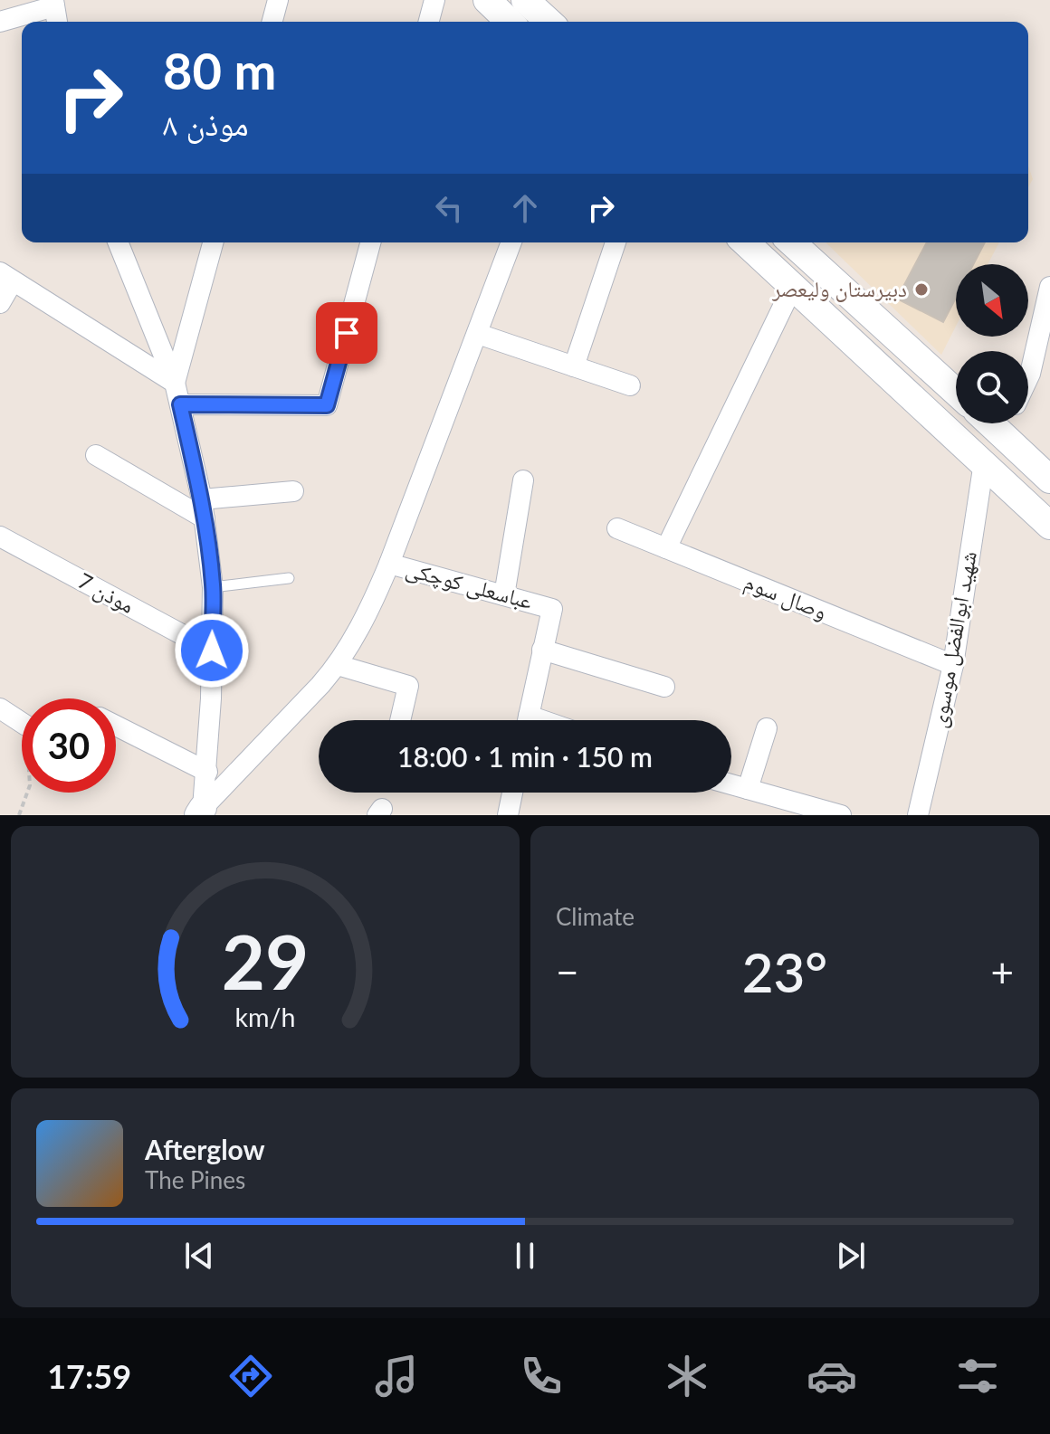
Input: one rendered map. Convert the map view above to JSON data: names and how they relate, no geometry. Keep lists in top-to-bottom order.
{
  "streets": {
    "street": [
      "عباسعلی کوچکی",
      "موذن 7",
      "وصال سوم",
      "شهید ابوالفضل موسوی"
    ]
  },
  "crossings": [
    ["وصال سوم", "شهید ابوالفضل موسوی"]
  ],
  "places": ["دبیرستان ولیعصر"],
  "north": "bottom right",
  "page": {
    "turn": ["80 m", "موذن ۸"],
    "limit": "30",
    "trip": "18:00 · 1 min · 150 m",
    "tile": "Climate",
    "heat": ["−", "23°", "+"],
    "song": ["Afterglow", "The Pines"],
    "tabs": "17:59",
    "gauge": ["29", "km/h"]
  }
}
